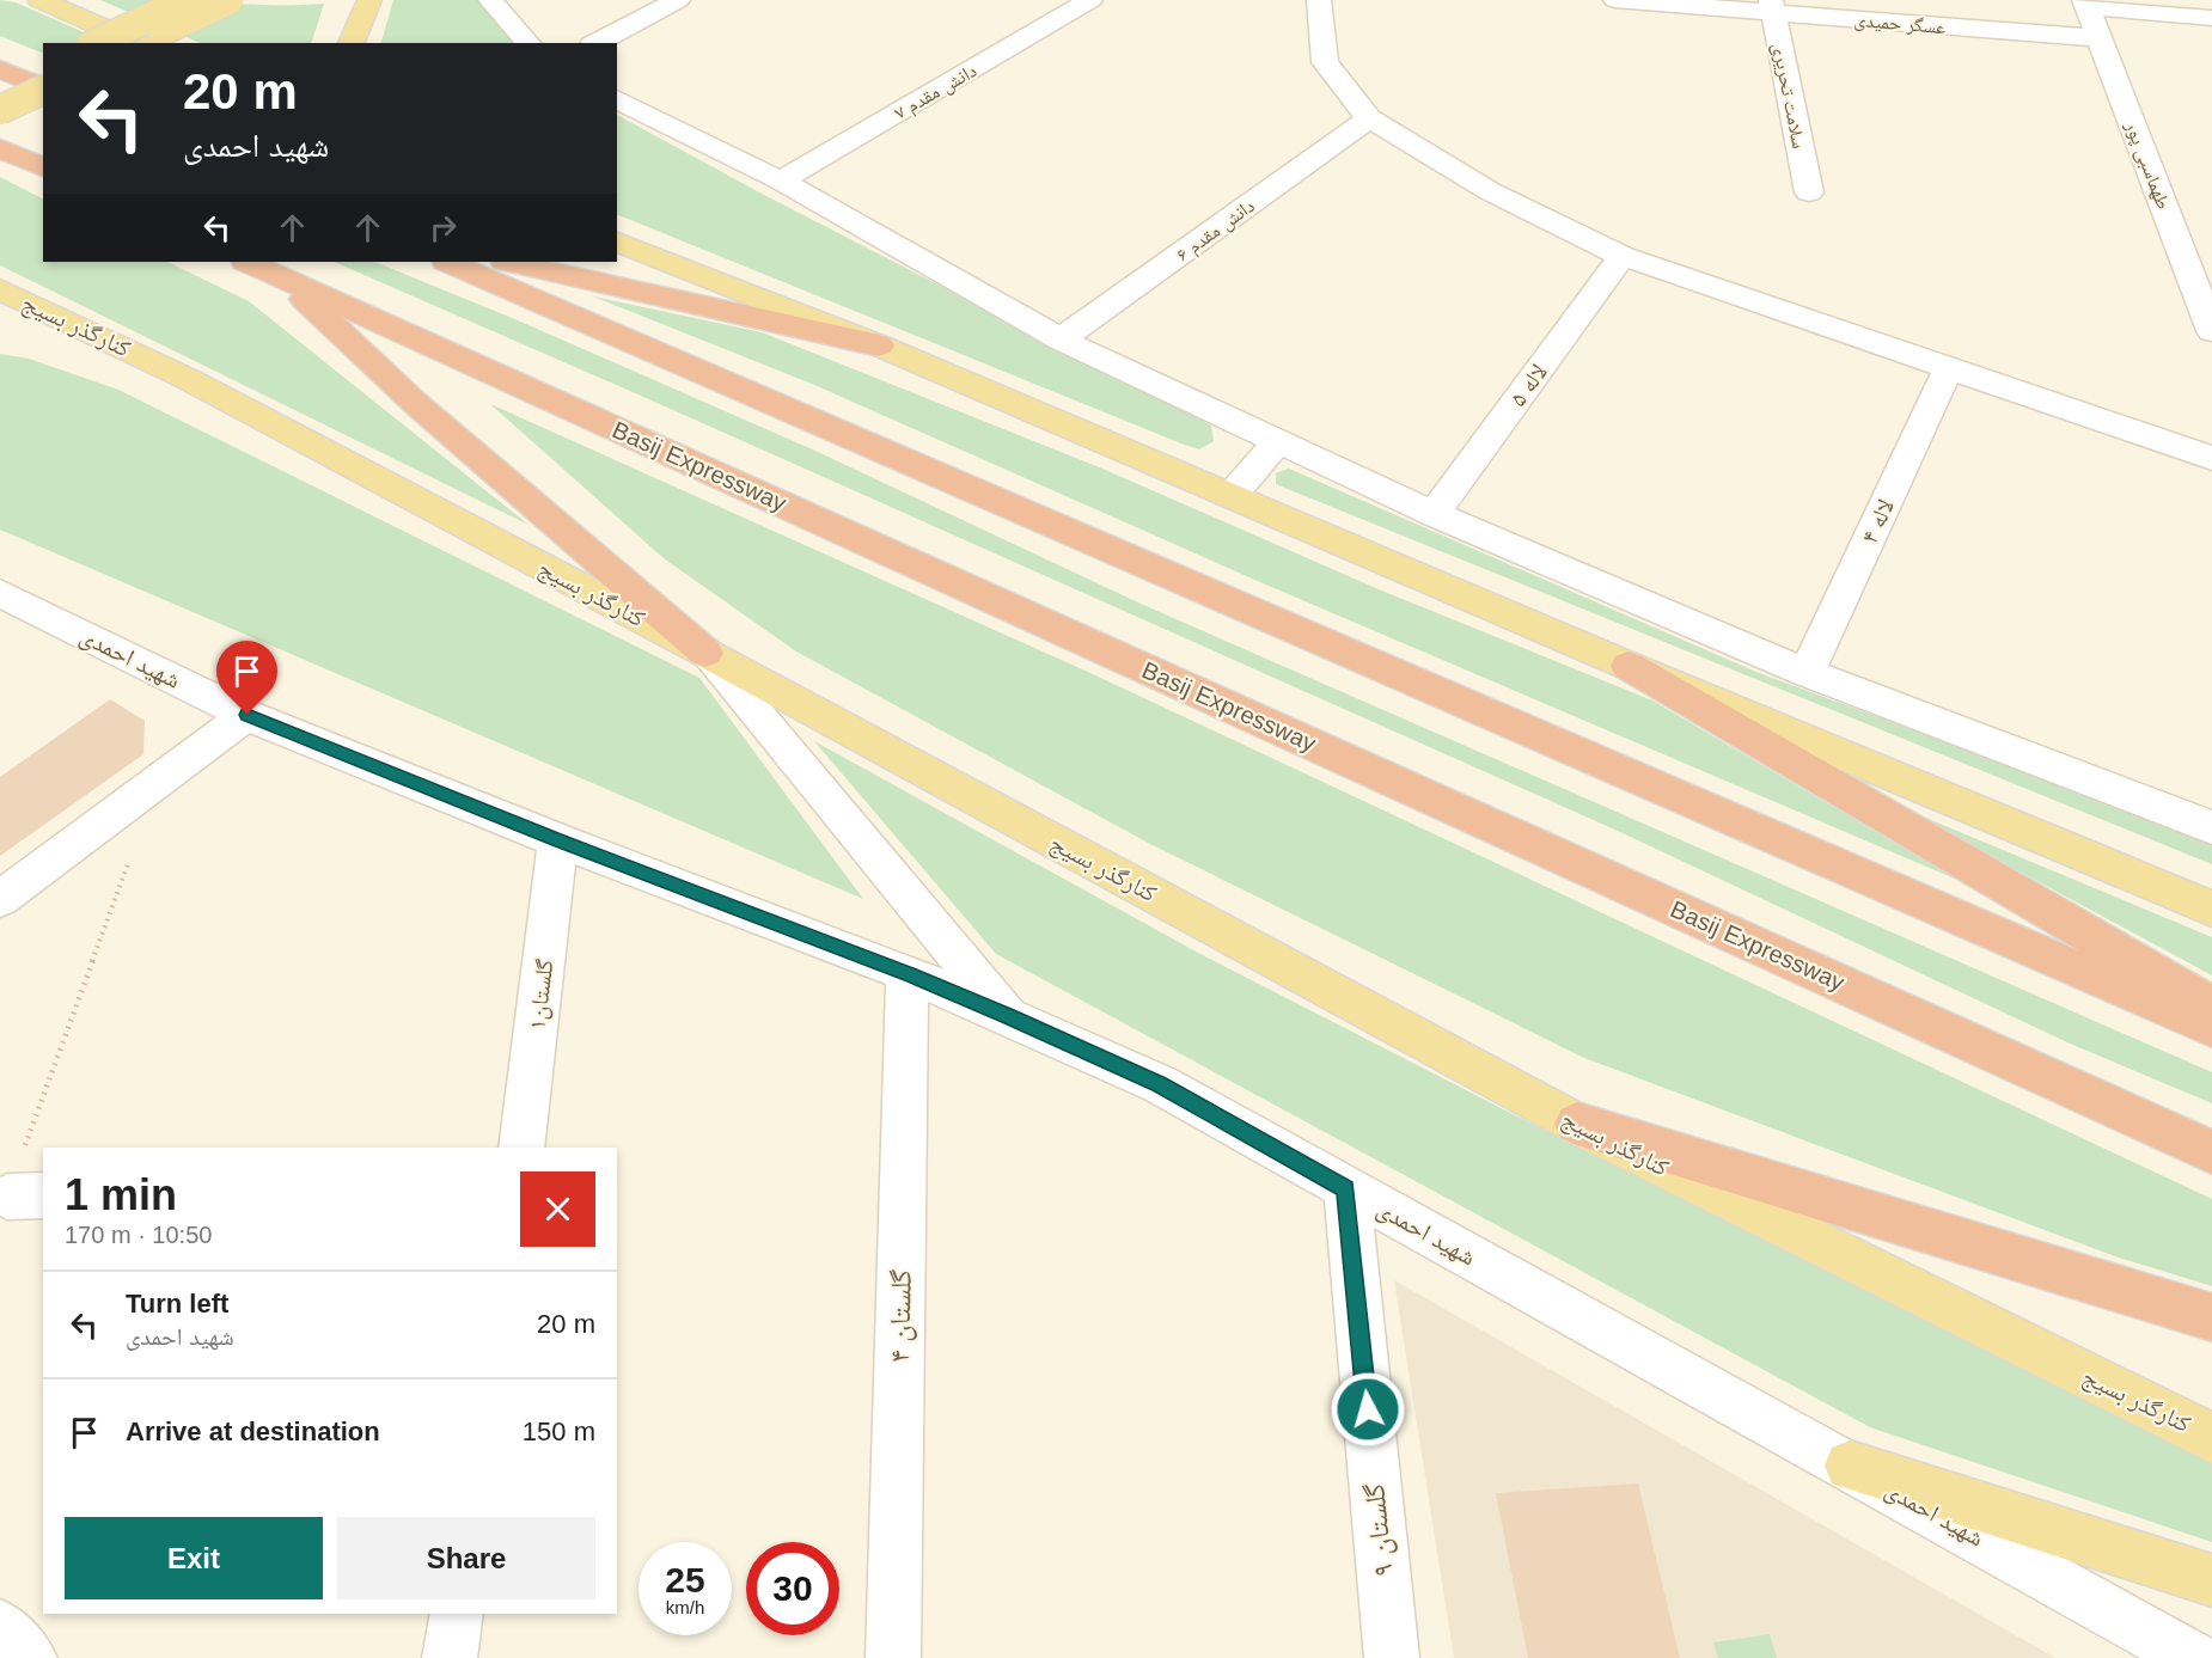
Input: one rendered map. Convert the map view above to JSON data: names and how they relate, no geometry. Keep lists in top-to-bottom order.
{
  "streets": {
    "highway": ["Basij Expressway"],
    "main road": ["کنارگذر بسیج"],
    "street": [
      "عسگر حمیدی",
      "دانش مقدم ۷",
      "سلامت تحریری",
      "طهماسبی پور",
      "دانش مقدم ۶",
      "لاله ۵",
      "لاله ۴",
      "شهید احمدی",
      "گلستان۱",
      "گلستان ۴",
      "گلستان ۹"
    ]
  },
  "crossings": [
    ["عسگر حمیدی", "سلامت تحریری"],
    ["عسگر حمیدی", "طهماسبی پور"],
    ["شهید احمدی", "گلستان۱"],
    ["شهید احمدی", "گلستان ۴"],
    ["شهید احمدی", "گلستان ۹"]
  ],
  "page": {
    "turn": ["20 m", "شهید احمدی"],
    "heading": ["1 min", "170 m · 10:50"],
    "list": [
      {
        "name": "Turn left",
        "note": "شهید احمدی",
        "value": "20 m"
      },
      {
        "name": "Arrive at destination",
        "value": "150 m"
      }
    ],
    "buttons": ["Exit", "Share"],
    "speed": "25 km/h",
    "limit": "30"
  }
}
